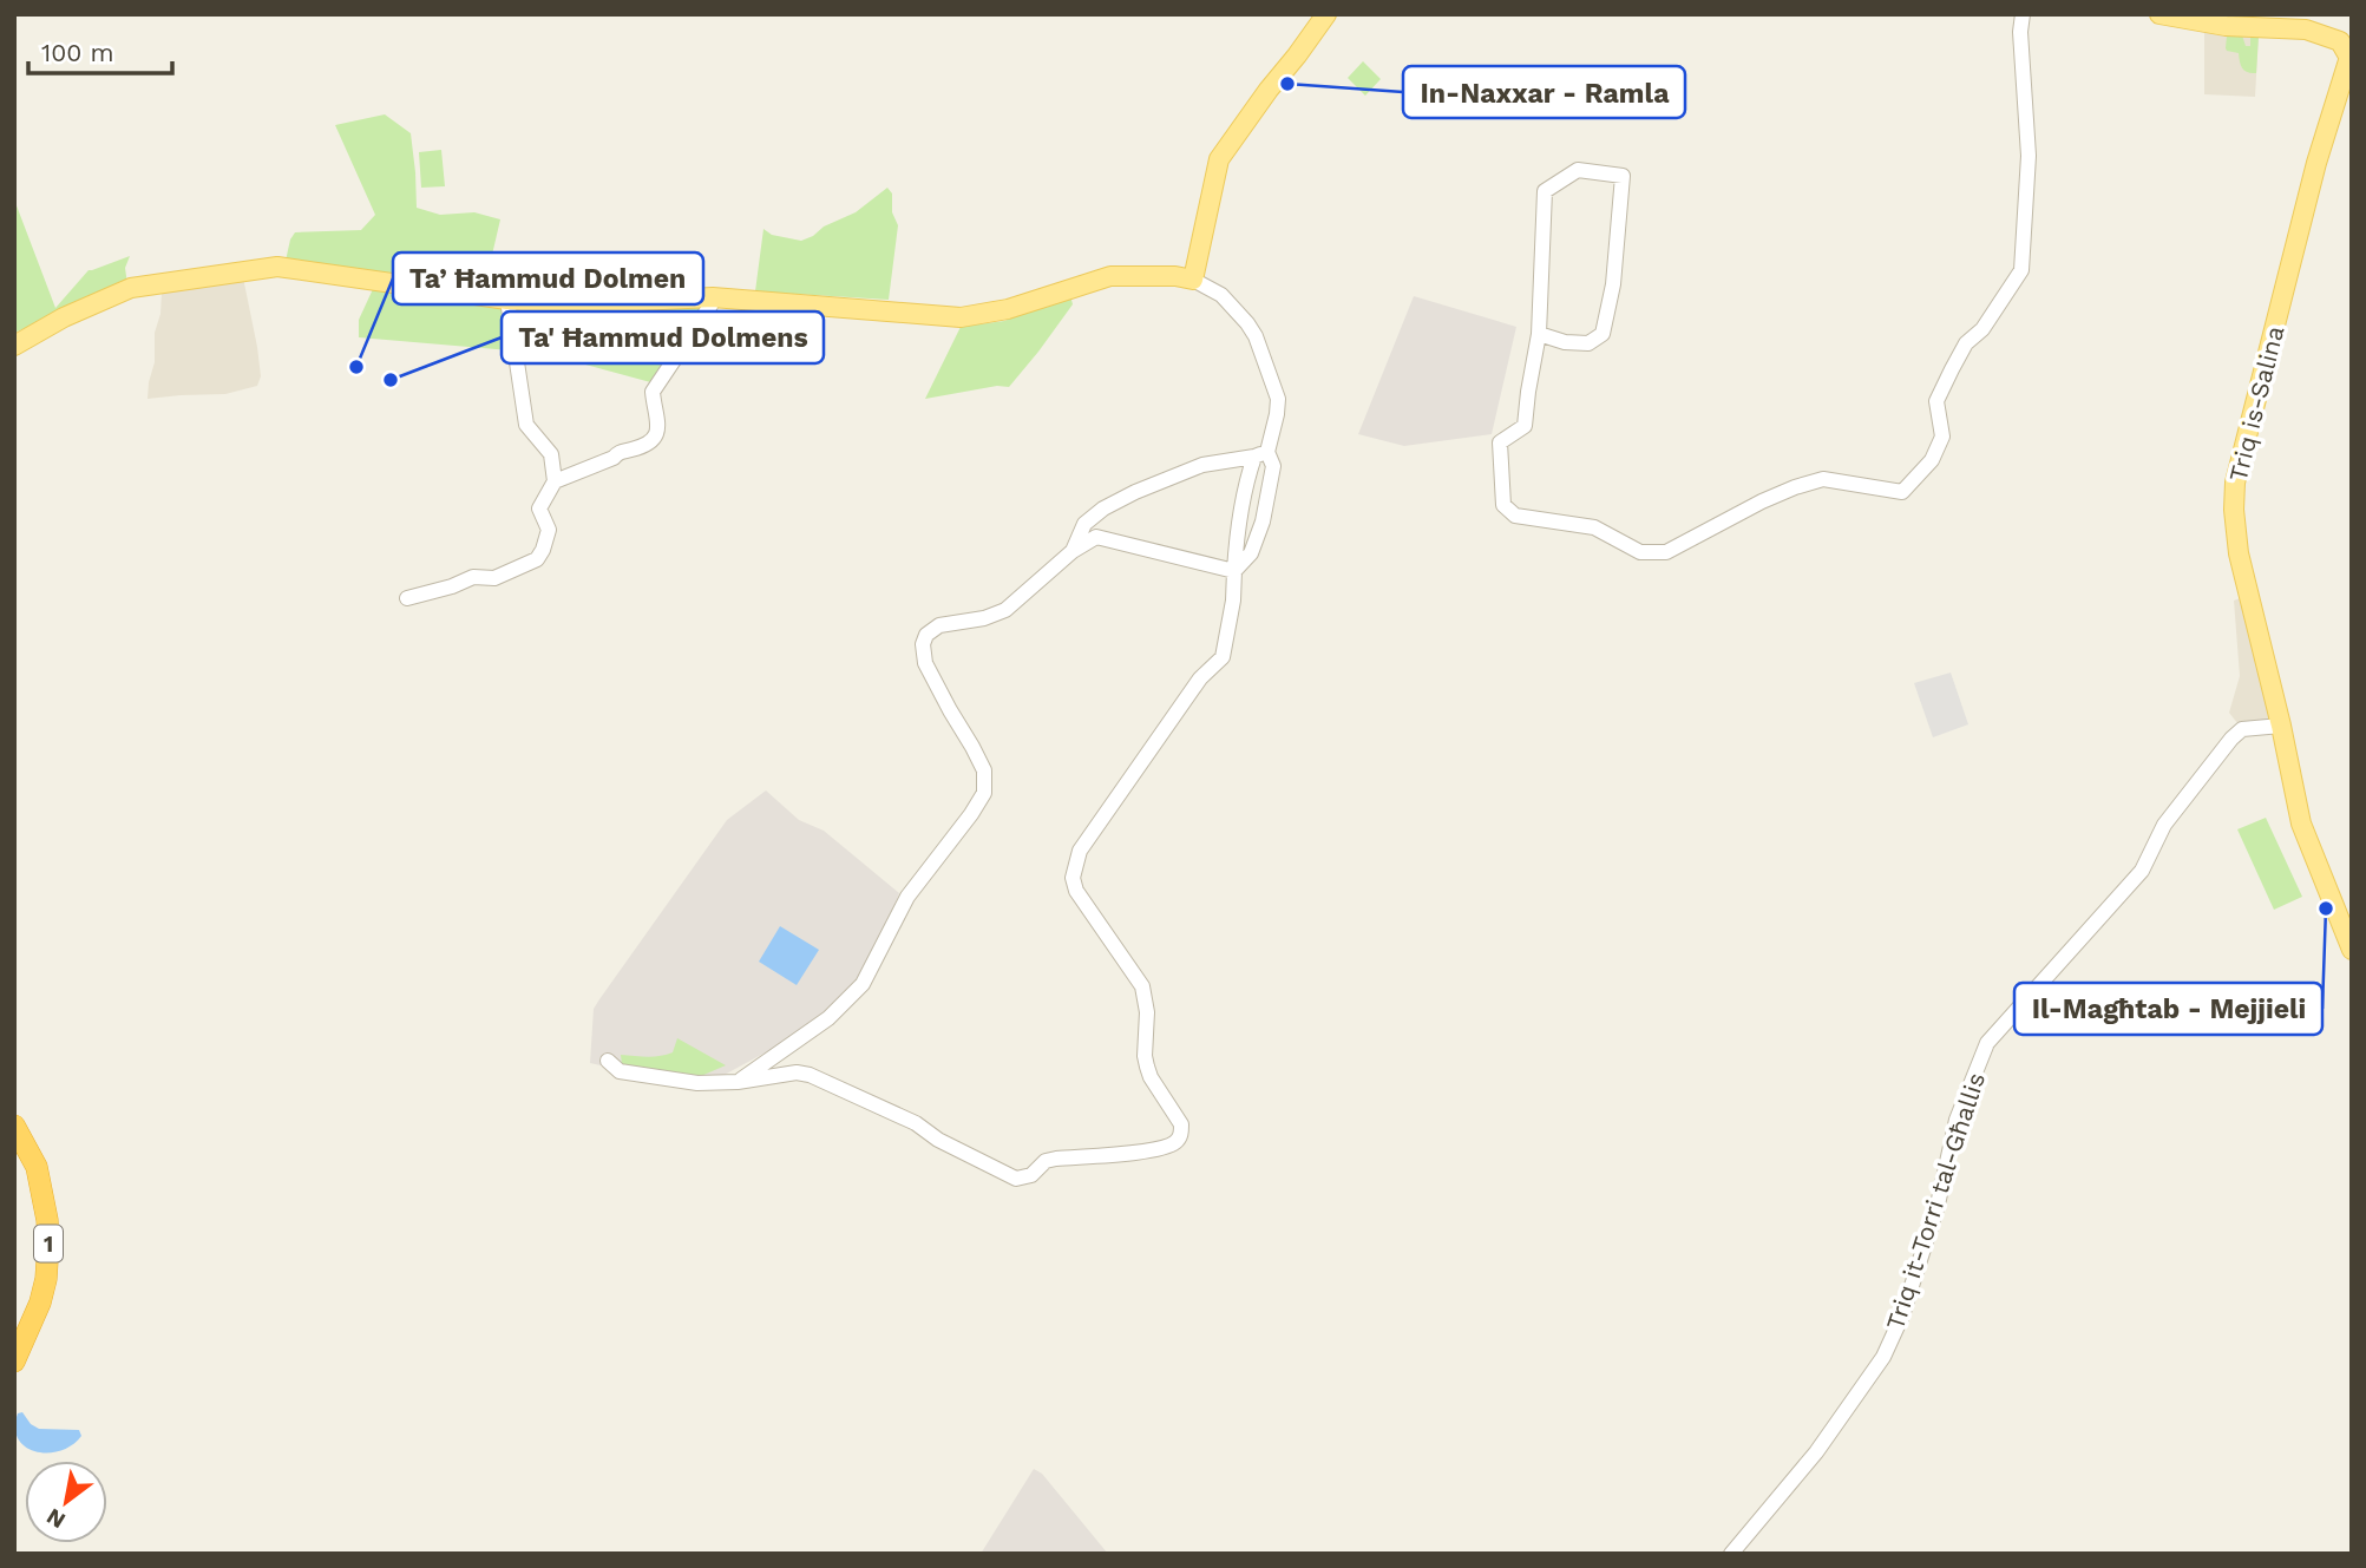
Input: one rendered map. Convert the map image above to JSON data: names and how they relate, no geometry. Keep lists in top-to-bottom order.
{
  "streets": {
    "highway": ["1"],
    "main road": ["Triq is-Salina"],
    "street": ["Triq it-Torri tal-Għallis"]
  },
  "crossings": [
    ["Triq is-Salina", "Triq it-Torri tal-Għallis"]
  ],
  "places": [
    "In-Naxxar - Ramla",
    "Ta’ Ħammud Dolmen",
    "Ta' Ħammud Dolmens",
    "Il-Magħtab - Mejjieli"
  ],
  "scale_bar": "100 m",
  "north": "bottom left"
}
